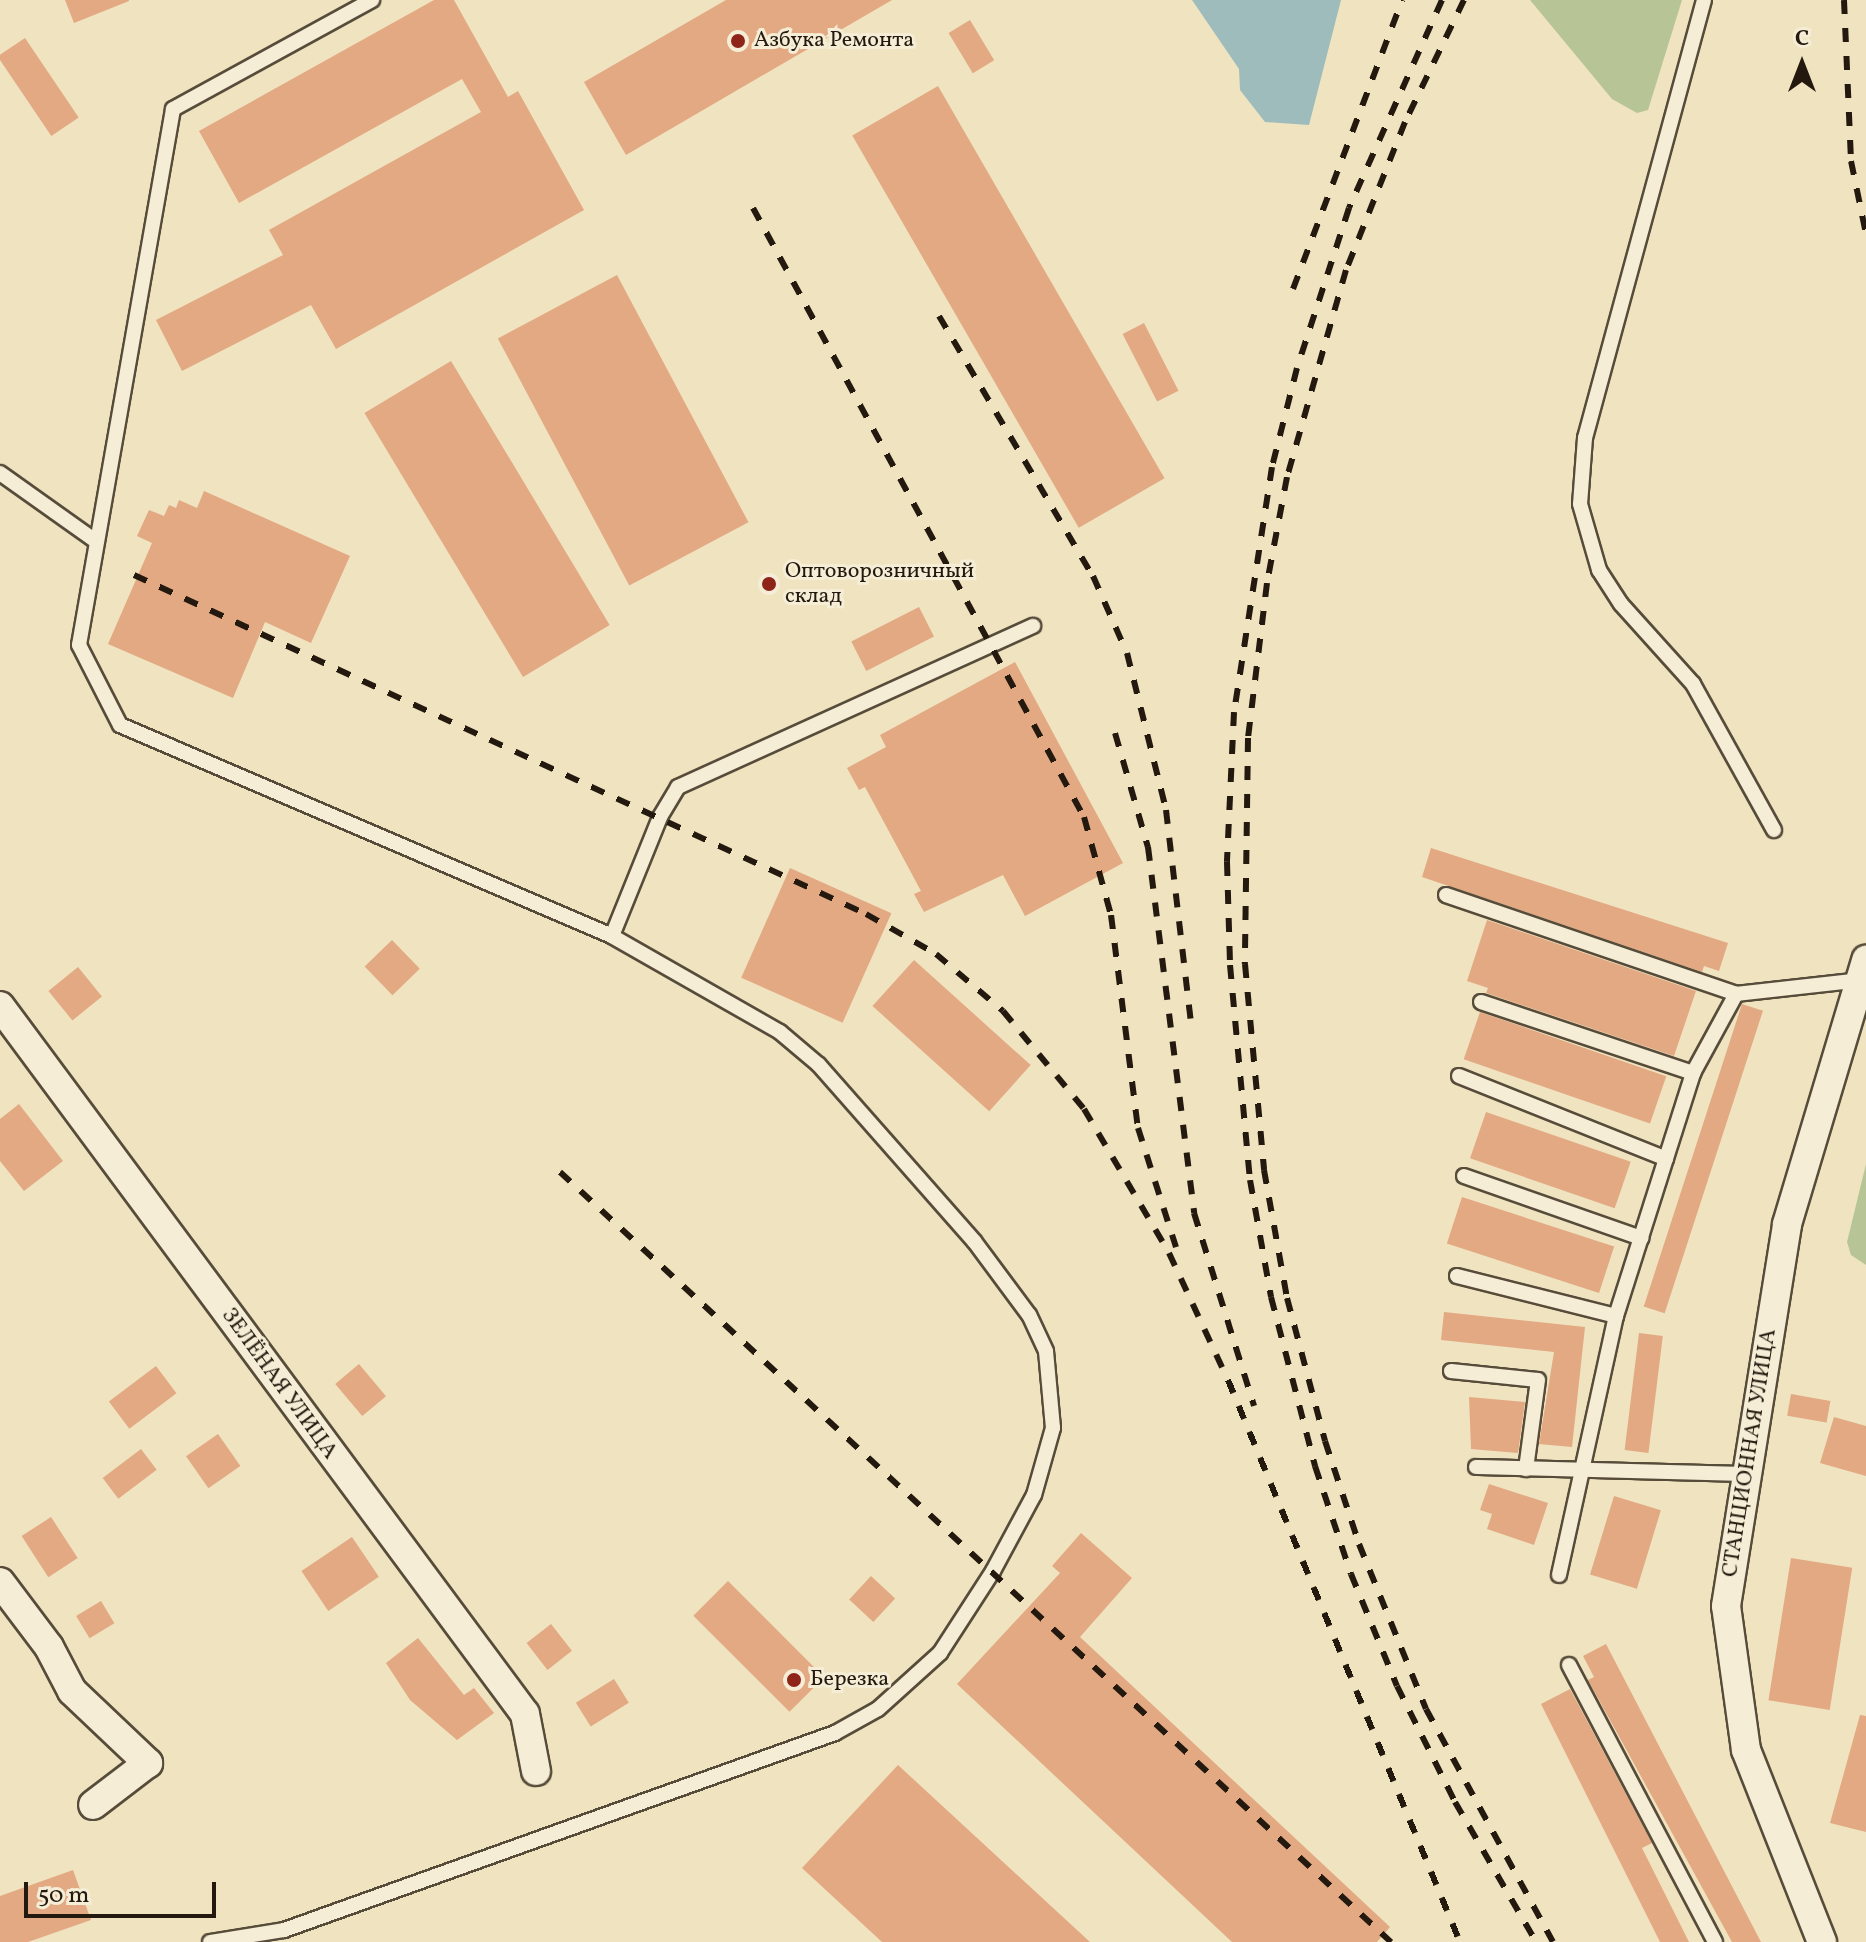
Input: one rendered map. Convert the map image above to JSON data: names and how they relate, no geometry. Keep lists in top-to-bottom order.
{
  "streets": {
    "street": ["ЗЕЛЁНАЯ УЛИЦА", "СТАНЦИОННАЯ УЛИЦА"]
  },
  "places": ["Азбука Ремонта", "Оптоворозничный склад", "Березка"],
  "scale_bar": "50 m",
  "north": "top"
}
